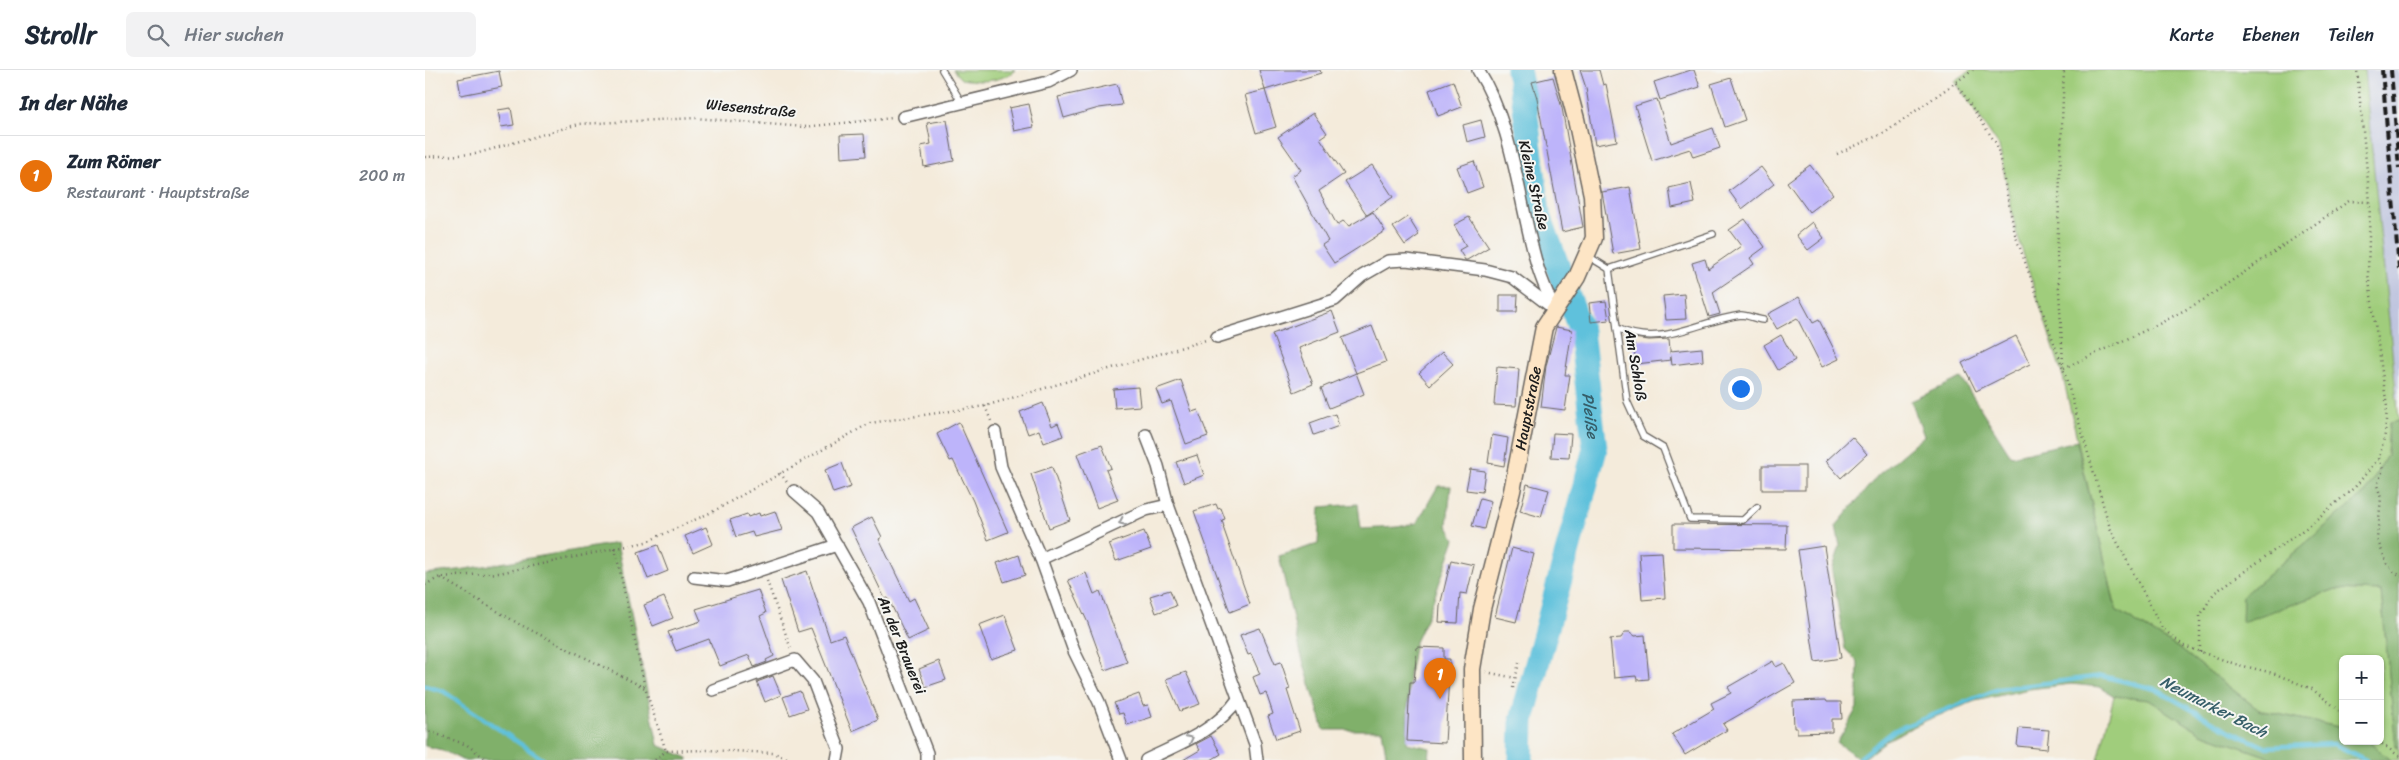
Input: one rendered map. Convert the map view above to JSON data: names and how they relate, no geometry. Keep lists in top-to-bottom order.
{
  "streets": {
    "main road": ["Hauptstraße"],
    "street": ["Kleine Straße", "An der Brauerei"],
    "lane": ["Am Schloß"],
    "path": ["Wiesenstraße"]
  },
  "crossings": [
    ["Kleine Straße", "Hauptstraße"]
  ],
  "water": ["Pleiße", "Neumarker Bach"],
  "page": {
    "header": "Strollr",
    "search": "Hier suchen",
    "nav": ["Karte", "Ebenen", "Teilen"],
    "heading": "In der Nähe",
    "list": [
      {
        "mark": "1",
        "name": "Zum Römer",
        "note": "Restaurant · Hauptstraße",
        "value": "200 m"
      }
    ],
    "map_buttons": ["+", "−"],
    "pins": "1"
  }
}
